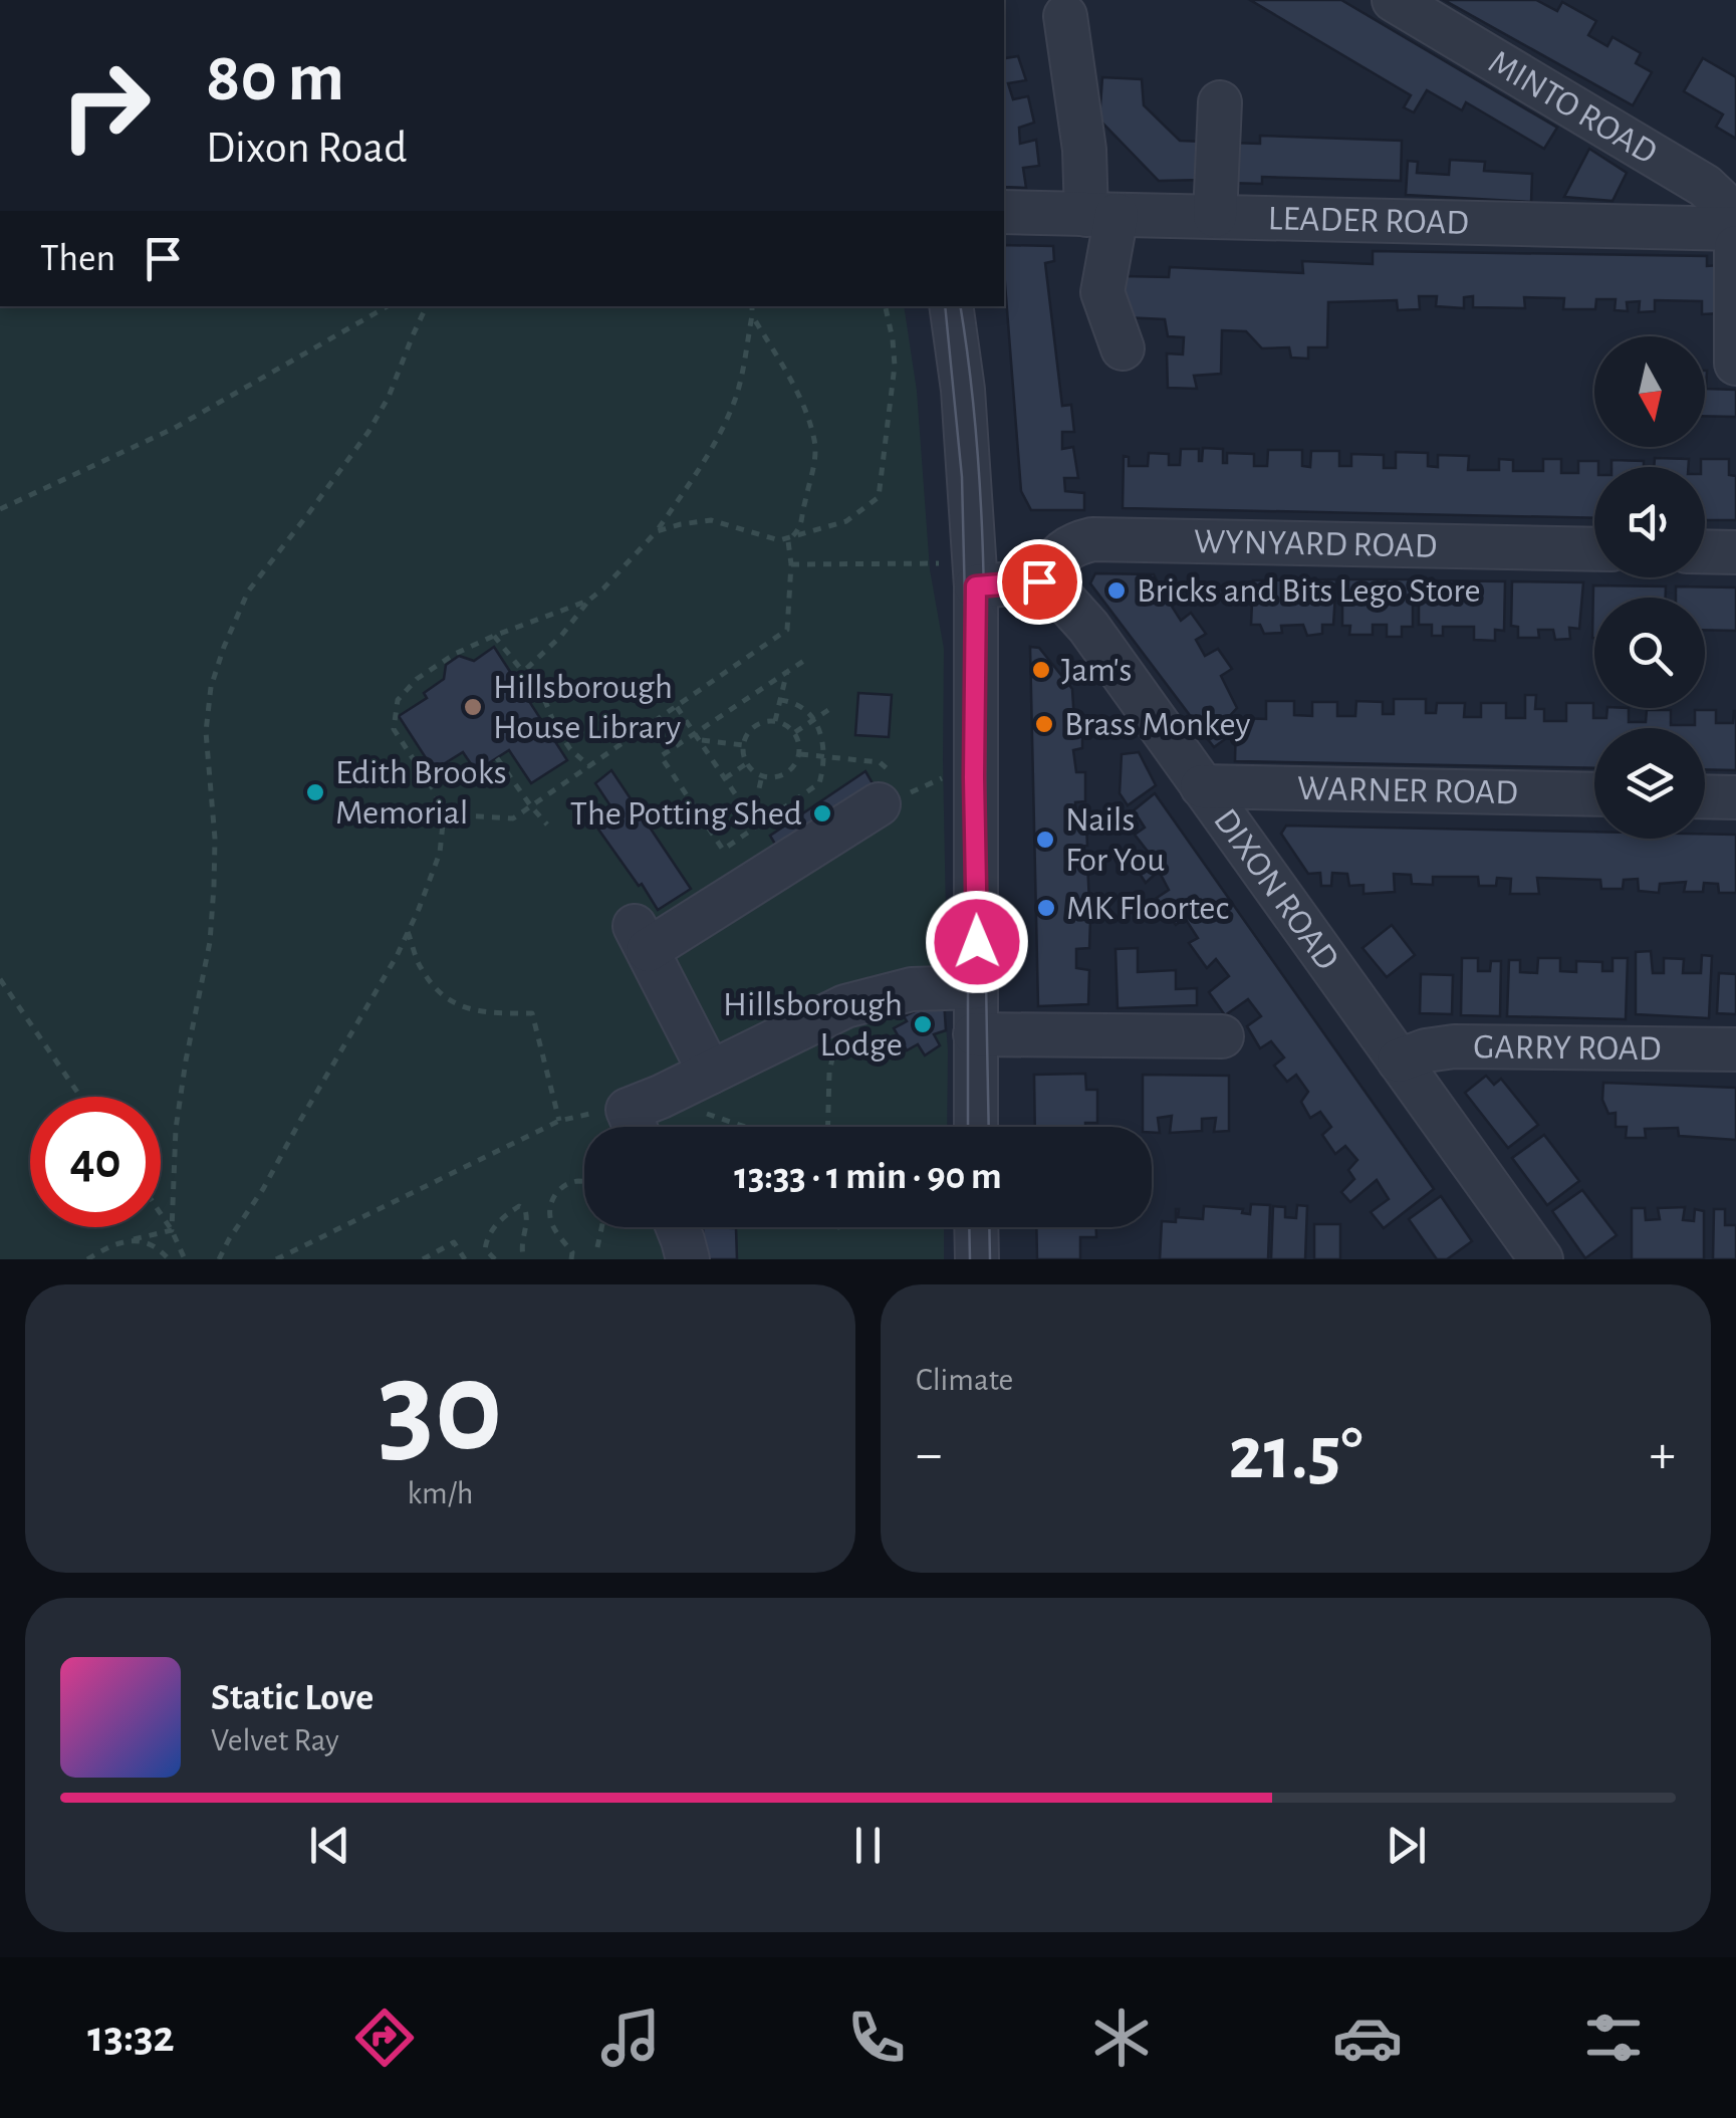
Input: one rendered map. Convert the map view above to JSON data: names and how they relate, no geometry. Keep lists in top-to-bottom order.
{
  "streets": {
    "street": [
      "MINTO ROAD",
      "LEADER ROAD",
      "WYNYARD ROAD",
      "WARNER ROAD",
      "DIXON ROAD",
      "GARRY ROAD"
    ]
  },
  "crossings": [
    ["MINTO ROAD", "LEADER ROAD"],
    ["WYNYARD ROAD", "DIXON ROAD"],
    ["WARNER ROAD", "DIXON ROAD"],
    ["DIXON ROAD", "GARRY ROAD"]
  ],
  "places": [
    "Bricks and Bits Lego Store",
    "Jam's",
    "Hillsborough House Library",
    "Brass Monkey",
    "Edith Brooks Memorial",
    "The Potting Shed",
    "Nails For You",
    "MK Floortec",
    "Hillsborough Lodge"
  ],
  "north": "bottom",
  "page": {
    "turn": ["80 m", "Dixon Road"],
    "then": "Then",
    "limit": "40",
    "trip": "13:33 · 1 min · 90 m",
    "tile": [
      ["30", "km/h"],
      "Climate"
    ],
    "heat": ["−", "21.5°", "+"],
    "song": ["Static Love", "Velvet Ray"],
    "tabs": "13:32"
  }
}
